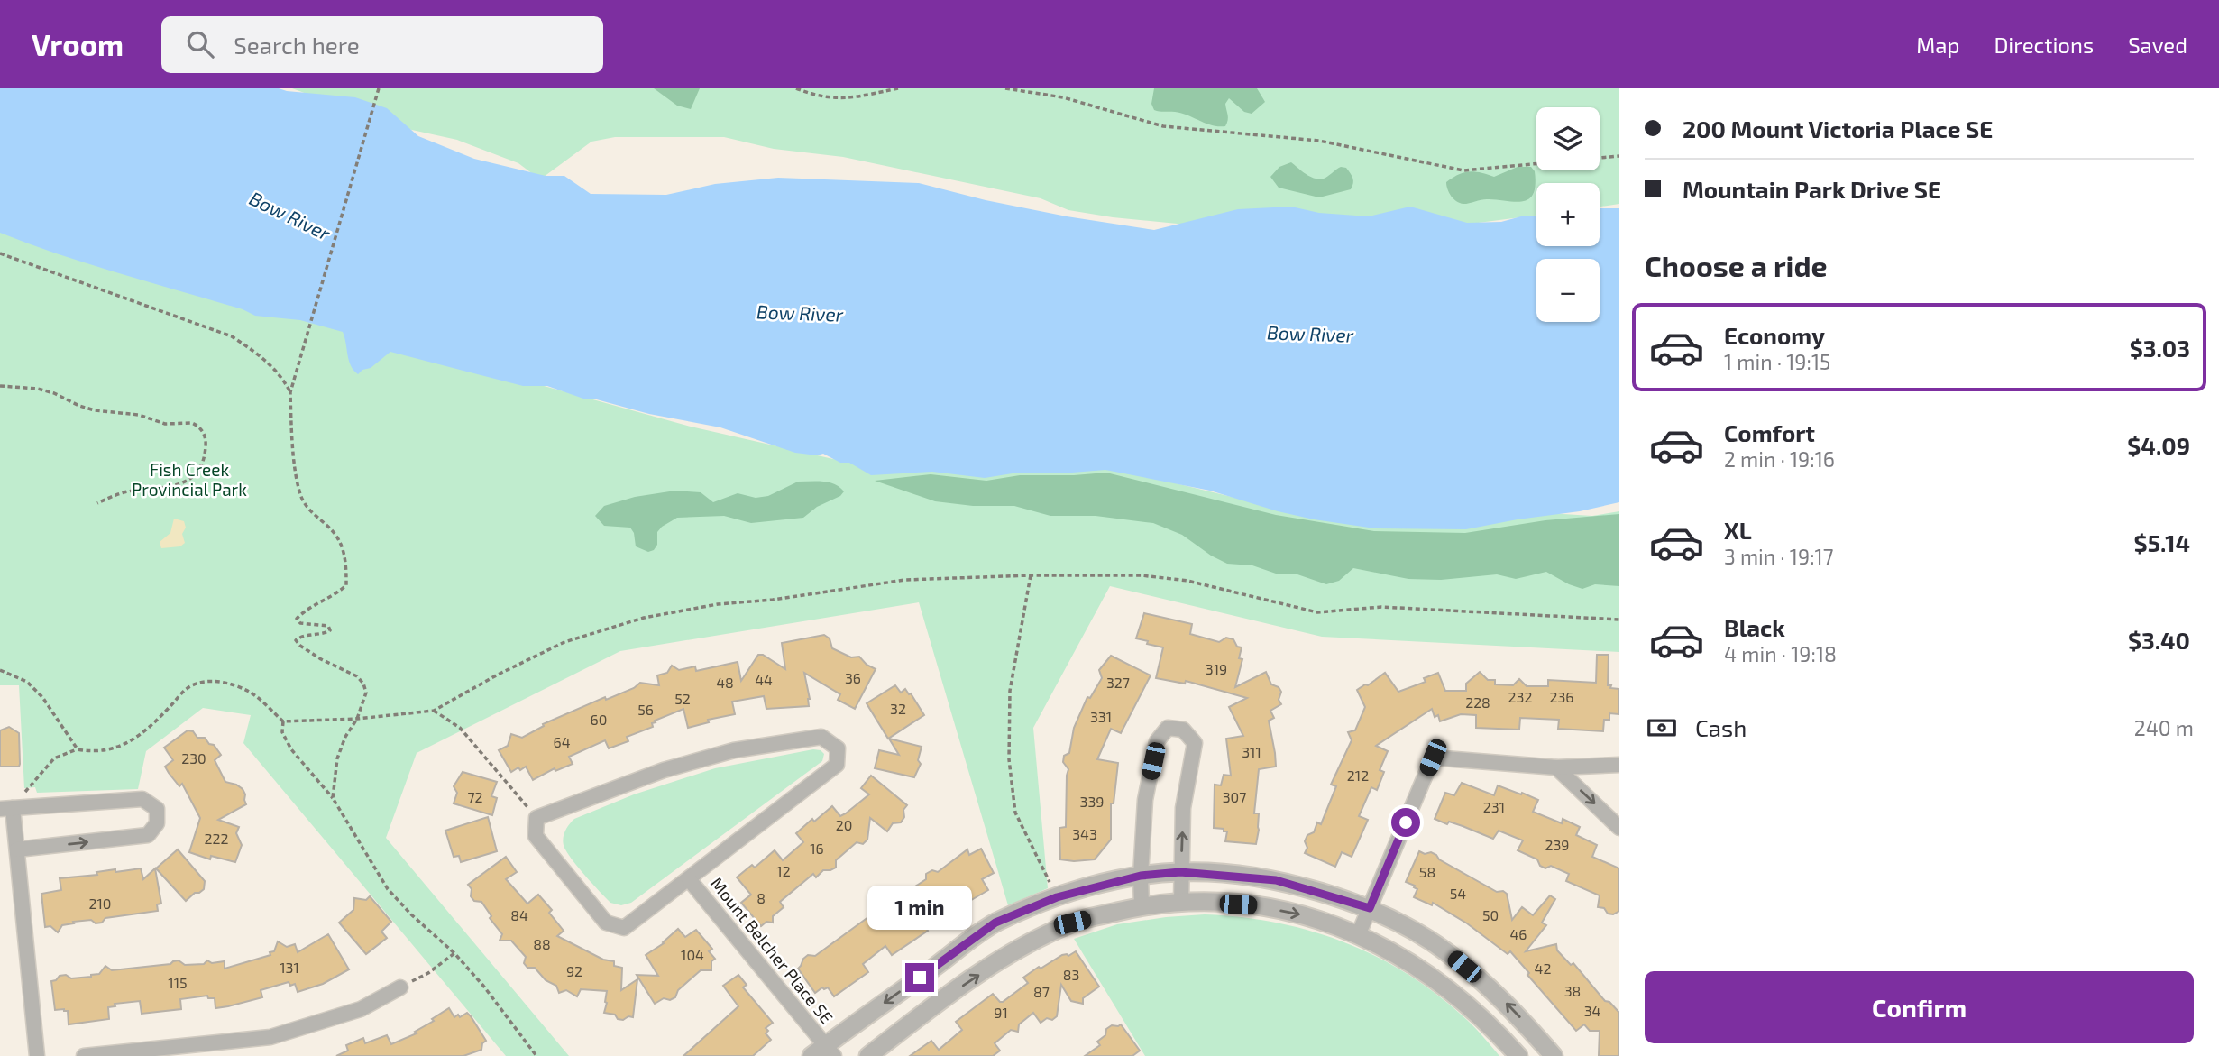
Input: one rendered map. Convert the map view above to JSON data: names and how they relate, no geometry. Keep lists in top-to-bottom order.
{
  "streets": {
    "street": ["Mount Belcher Place SE"]
  },
  "water": ["Bow River"],
  "parks": ["Fish Creek Provincial Park"],
  "house_numbers": [
    "319",
    "36",
    "44",
    "48",
    "327",
    "232",
    "236",
    "52",
    "228",
    "32",
    "56",
    "331",
    "60",
    "64",
    "311",
    "230",
    "212",
    "72",
    "307",
    "339",
    "231",
    "20",
    "343",
    "222",
    "239",
    "16",
    "12",
    "58",
    "54",
    "8",
    "210",
    "84",
    "50",
    "46",
    "88",
    "104",
    "131",
    "42",
    "92",
    "83",
    "115",
    "38",
    "87",
    "34",
    "91"
  ],
  "page": {
    "header": "Vroom",
    "search": "Search here",
    "nav": ["Map", "Directions", "Saved"],
    "banner": ["200 Mount Victoria Place SE", "Mountain Park Drive SE"],
    "map_buttons": ["+", "−"],
    "heading": "Choose a ride",
    "list": [
      {
        "name": "Economy",
        "note": "1 min · 19:15",
        "value": "$3.03"
      },
      {
        "name": "Comfort",
        "note": "2 min · 19:16",
        "value": "$4.09"
      },
      {
        "name": "XL",
        "note": "3 min · 19:17",
        "value": "$5.14"
      },
      {
        "name": "Black",
        "note": "4 min · 19:18",
        "value": "$3.40"
      }
    ],
    "pay": ["Cash", "240 m"],
    "bubble": "1 min",
    "buttons": "Confirm"
  }
}
